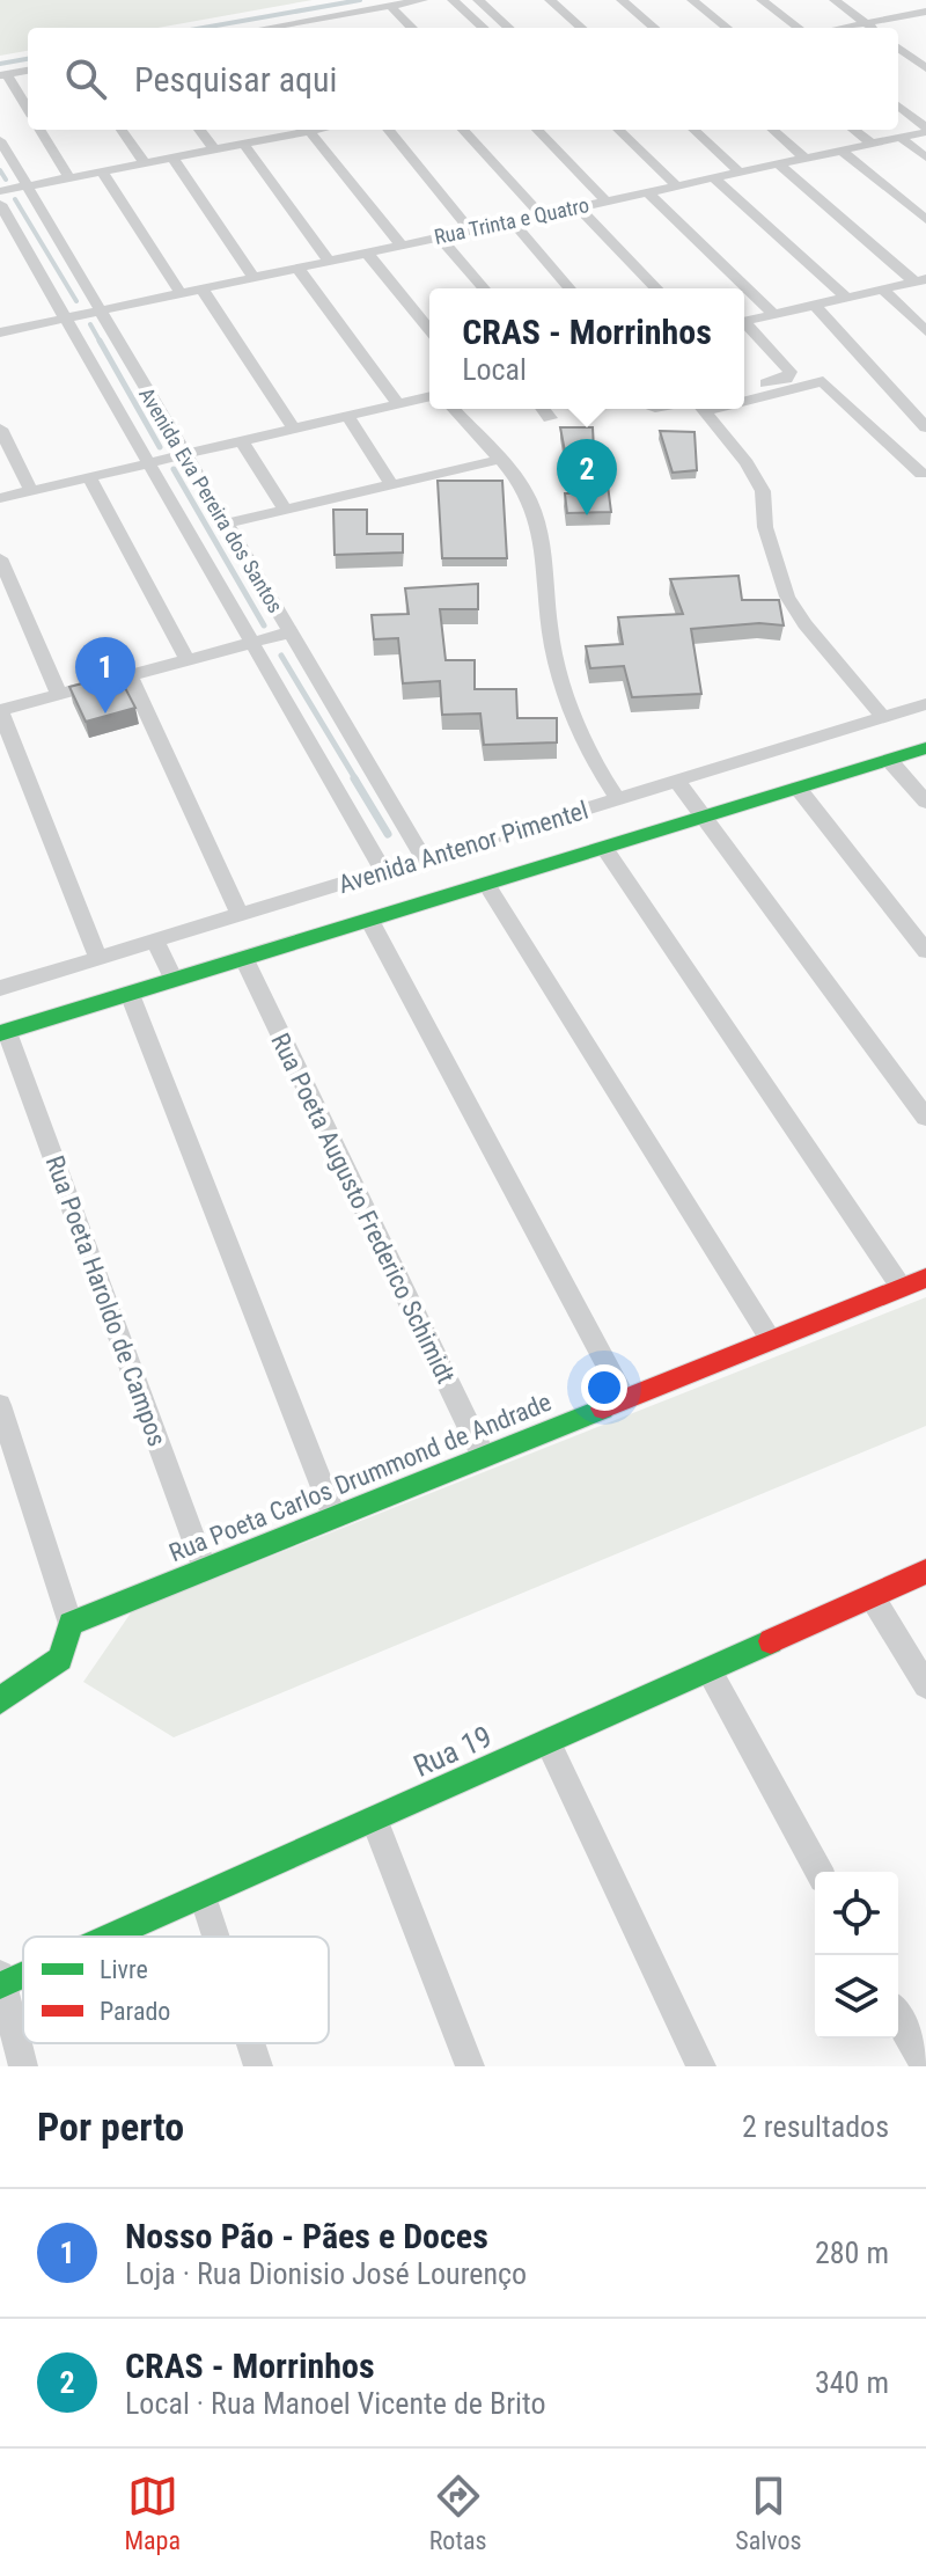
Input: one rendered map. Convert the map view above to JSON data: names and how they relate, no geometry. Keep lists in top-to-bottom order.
{
  "streets": {
    "street": [
      "Rua Trinta e Quatro",
      "Avenida Eva Pereira dos Santos",
      "Avenida Antenor Pimentel",
      "Rua Poeta Augusto Frederico Schimidt",
      "Rua Poeta Haroldo de Campos",
      "Rua Poeta Carlos Drummond de Andrade",
      "Rua 19"
    ]
  },
  "crossings": [
    ["Rua Trinta e Quatro", "Avenida Eva Pereira dos Santos"],
    ["Avenida Eva Pereira dos Santos", "Avenida Antenor Pimentel"],
    ["Rua Poeta Augusto Frederico Schimidt", "Rua Poeta Carlos Drummond de Andrade"],
    ["Rua Poeta Haroldo de Campos", "Rua Poeta Carlos Drummond de Andrade"]
  ],
  "legend": ["Livre", "Parado"],
  "page": {
    "search": "Pesquisar aqui",
    "popup": ["CRAS - Morrinhos", "Local"],
    "pins": ["2", "1"],
    "heading": ["Por perto", "2 resultados"],
    "list": [
      {
        "mark": "1",
        "name": "Nosso Pão - Pães e Doces",
        "note": "Loja · Rua Dionisio José Lourenço",
        "value": "280 m"
      },
      {
        "mark": "2",
        "name": "CRAS - Morrinhos",
        "note": "Local · Rua Manoel Vicente de Brito",
        "value": "340 m"
      }
    ],
    "nav": ["Mapa", "Rotas", "Salvos"]
  }
}
